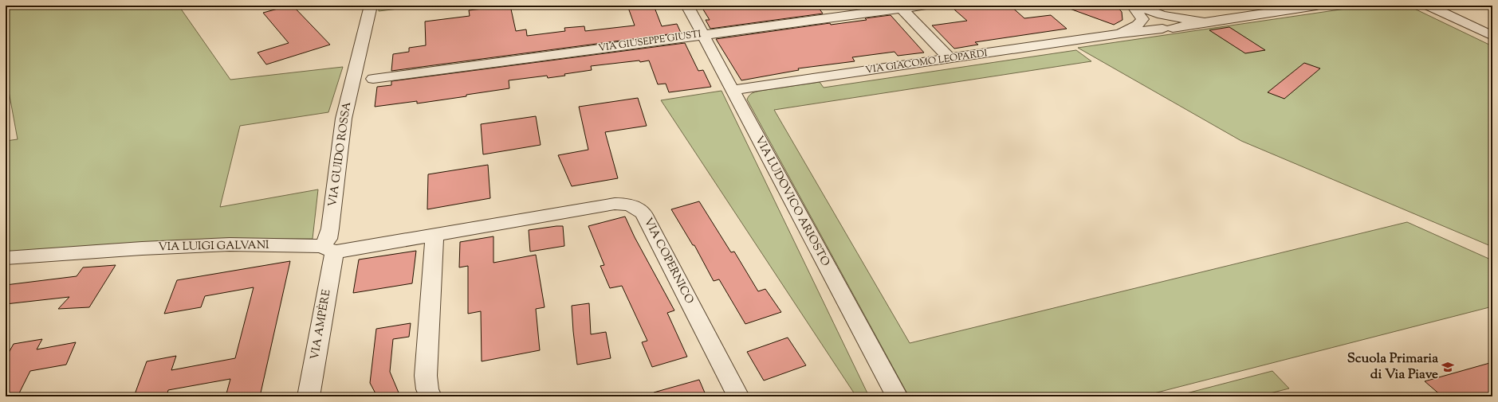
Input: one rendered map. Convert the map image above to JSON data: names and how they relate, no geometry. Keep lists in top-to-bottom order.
{
  "streets": {
    "street": [
      "VIA GIUSEPPE GIUSTI",
      "VIA GIACOMO LEOPARDI",
      "VIA GUIDO ROSSA",
      "VIA LUDOVICO ARIOSTO",
      "VIA LUIGI GALVANI",
      "VIA COPERNICO",
      "VIA AMPÈRE"
    ]
  },
  "crossings": [
    ["VIA GIUSEPPE GIUSTI", "VIA LUDOVICO ARIOSTO"],
    ["VIA GIACOMO LEOPARDI", "VIA LUDOVICO ARIOSTO"],
    ["VIA GUIDO ROSSA", "VIA LUIGI GALVANI"],
    ["VIA GUIDO ROSSA", "VIA COPERNICO"],
    ["VIA GUIDO ROSSA", "VIA AMPÈRE"],
    ["VIA LUIGI GALVANI", "VIA COPERNICO"],
    ["VIA LUIGI GALVANI", "VIA AMPÈRE"],
    ["VIA COPERNICO", "VIA AMPÈRE"]
  ],
  "places": {
    "school or university": ["Scuola Primaria di Via Piave"]
  }
}
